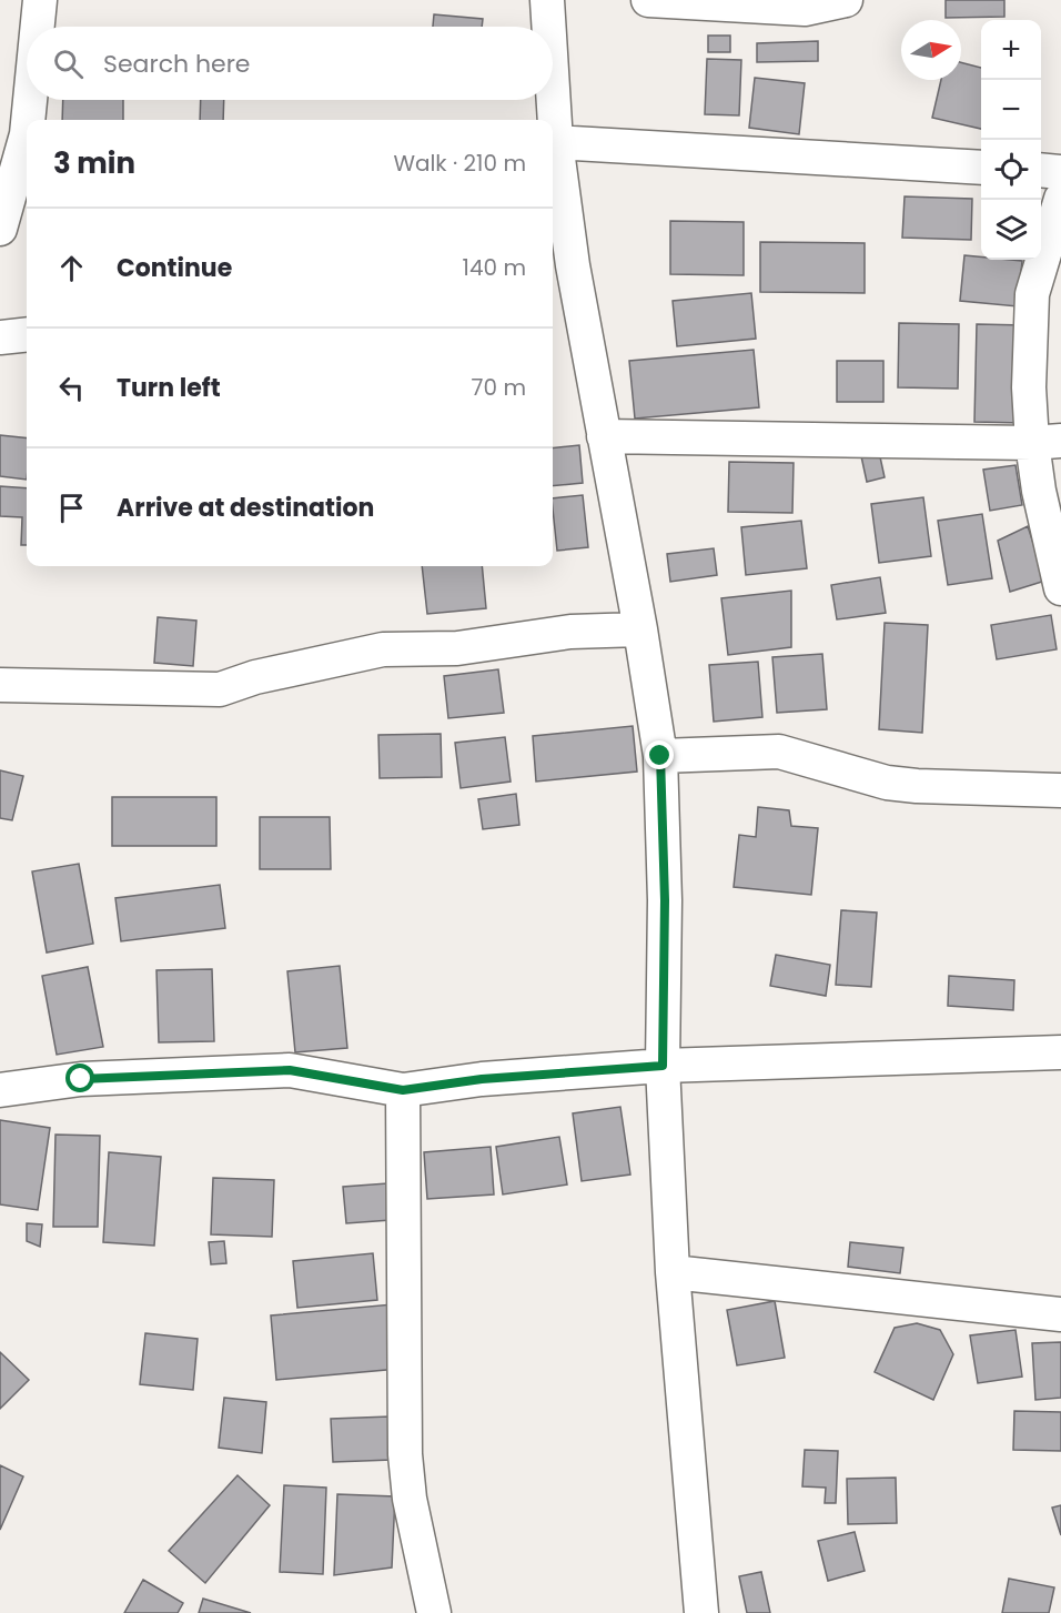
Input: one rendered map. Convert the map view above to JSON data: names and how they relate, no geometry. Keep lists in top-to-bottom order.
{
  "north": "right",
  "page": {
    "map_buttons": ["+", "−"],
    "search": "Search here",
    "heading": ["3 min", "Walk · 210 m"],
    "list": [
      ["Continue", "140 m"],
      ["Turn left", "70 m"],
      "Arrive at destination"
    ]
  }
}
